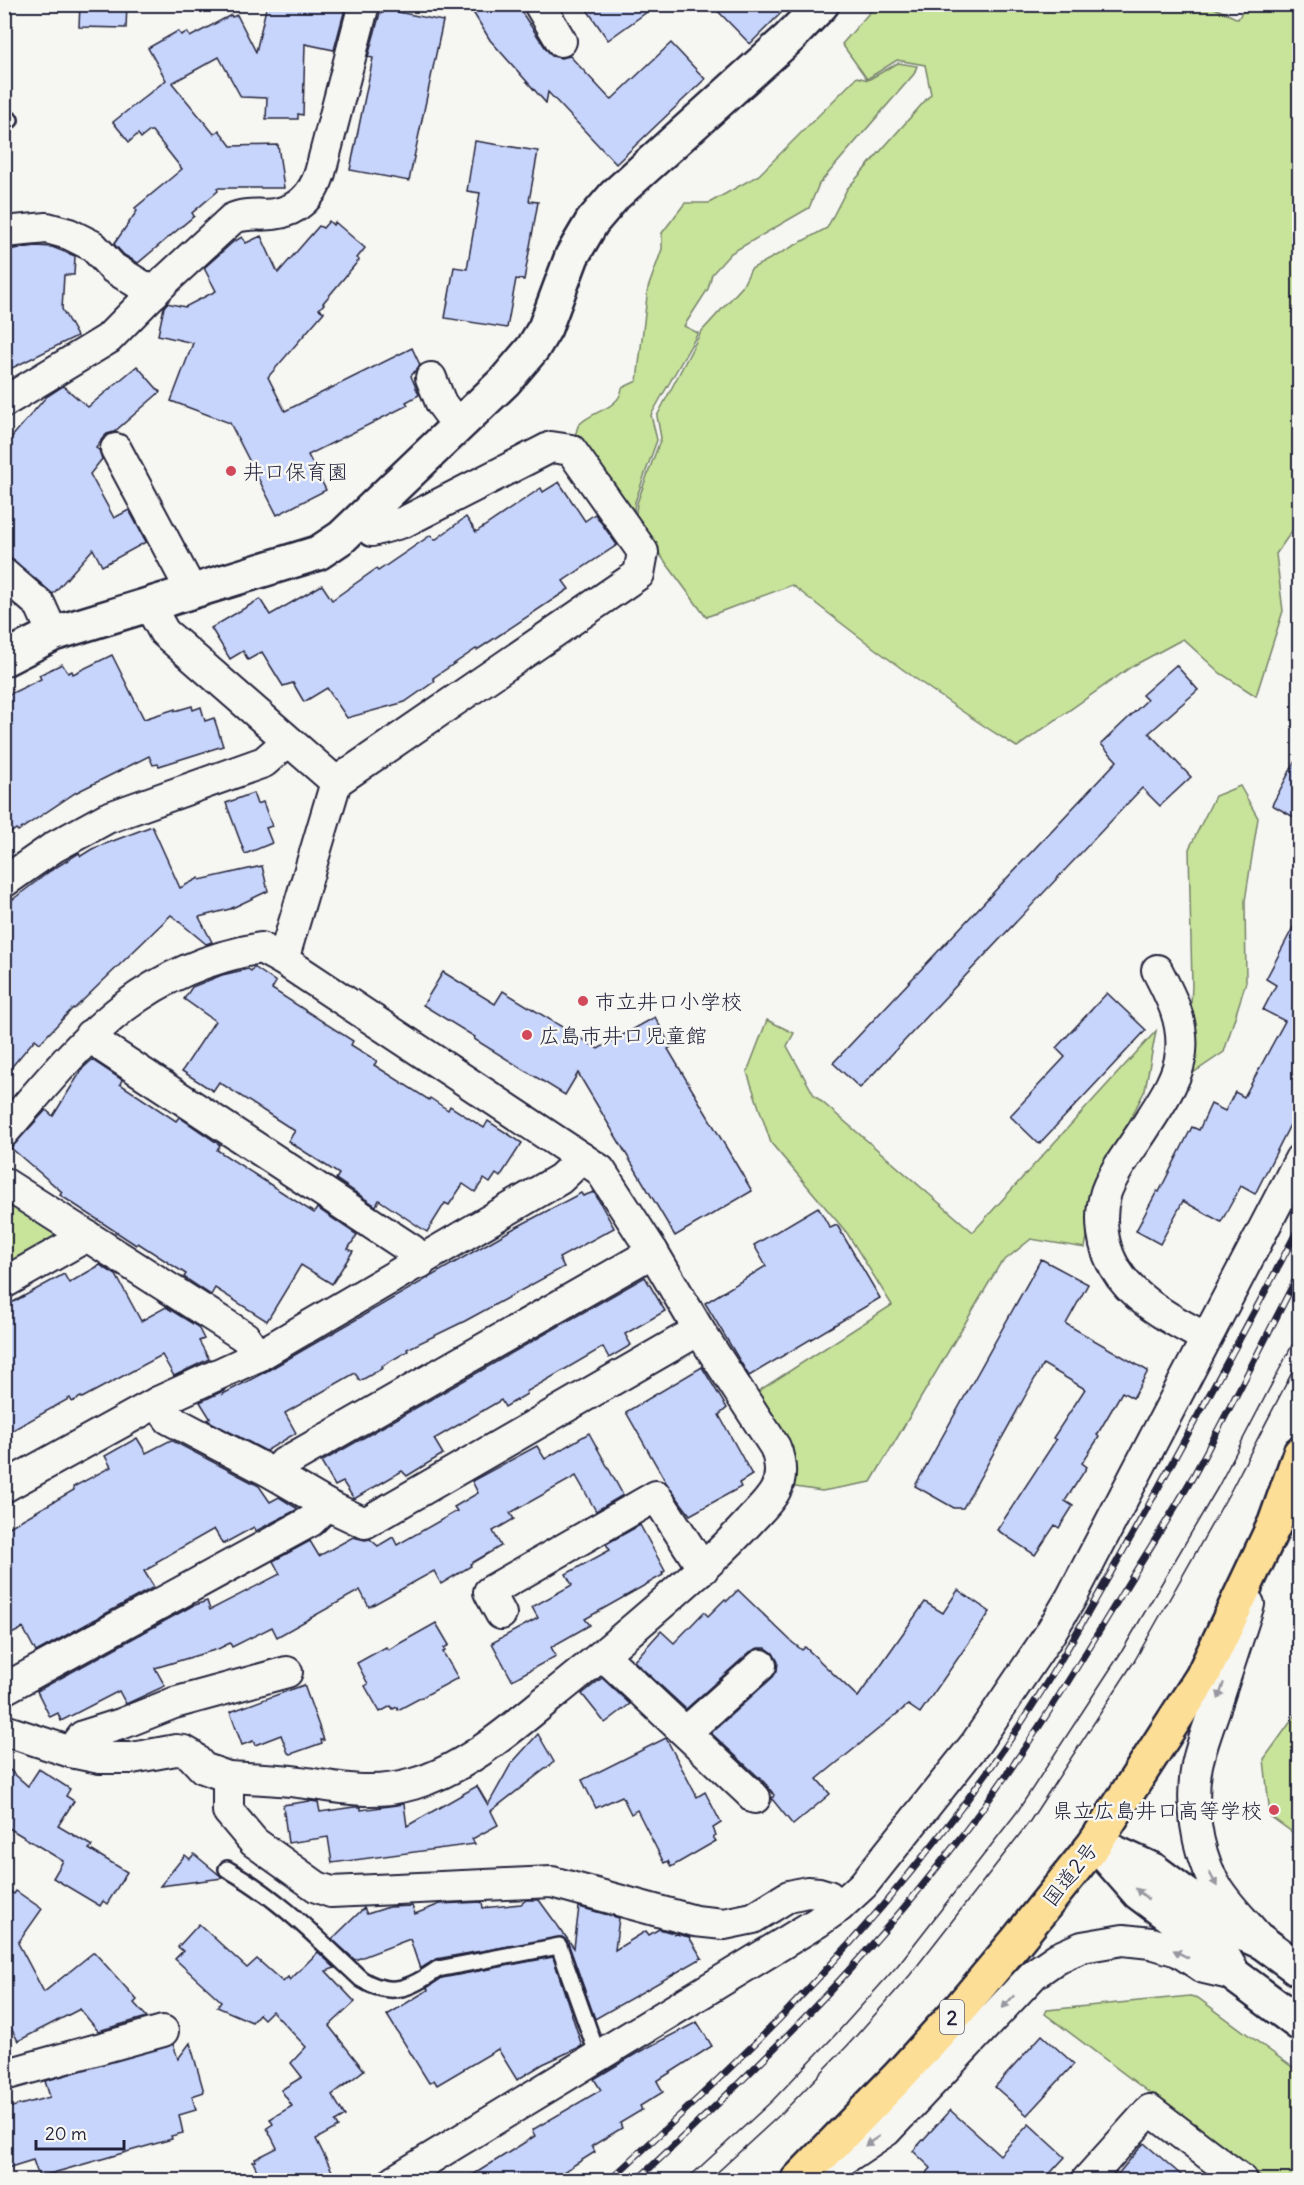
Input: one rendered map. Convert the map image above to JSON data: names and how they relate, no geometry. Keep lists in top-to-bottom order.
{
  "streets": {
    "highway": ["国道2号", "2"]
  },
  "places": [
    "井口保育園",
    "市立井口小学校",
    "広島市井口児童館",
    "県立広島井口高等学校"
  ],
  "scale_bar": "20 m"
}
